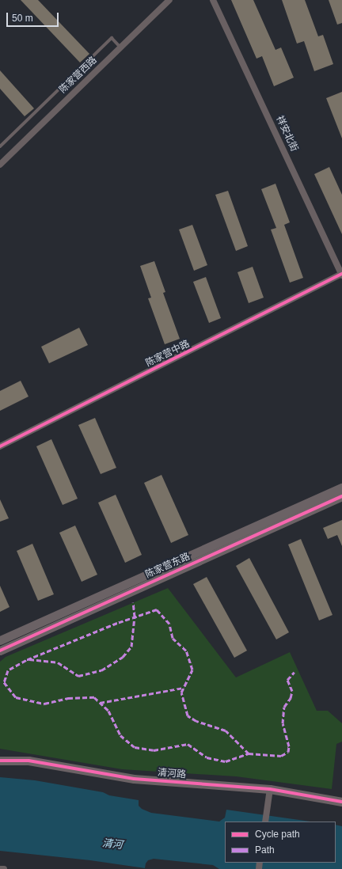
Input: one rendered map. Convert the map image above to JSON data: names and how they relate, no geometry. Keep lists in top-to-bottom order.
{
  "streets": {
    "street": [
      "陈家营西路",
      "祥安北街",
      "陈家营中路",
      "陈家营东路",
      "清河路"
    ]
  },
  "crossings": [
    ["祥安北街", "陈家营中路"]
  ],
  "water": ["清河"],
  "legend": ["Cycle path", "Path"],
  "scale_bar": "50 m"
}
